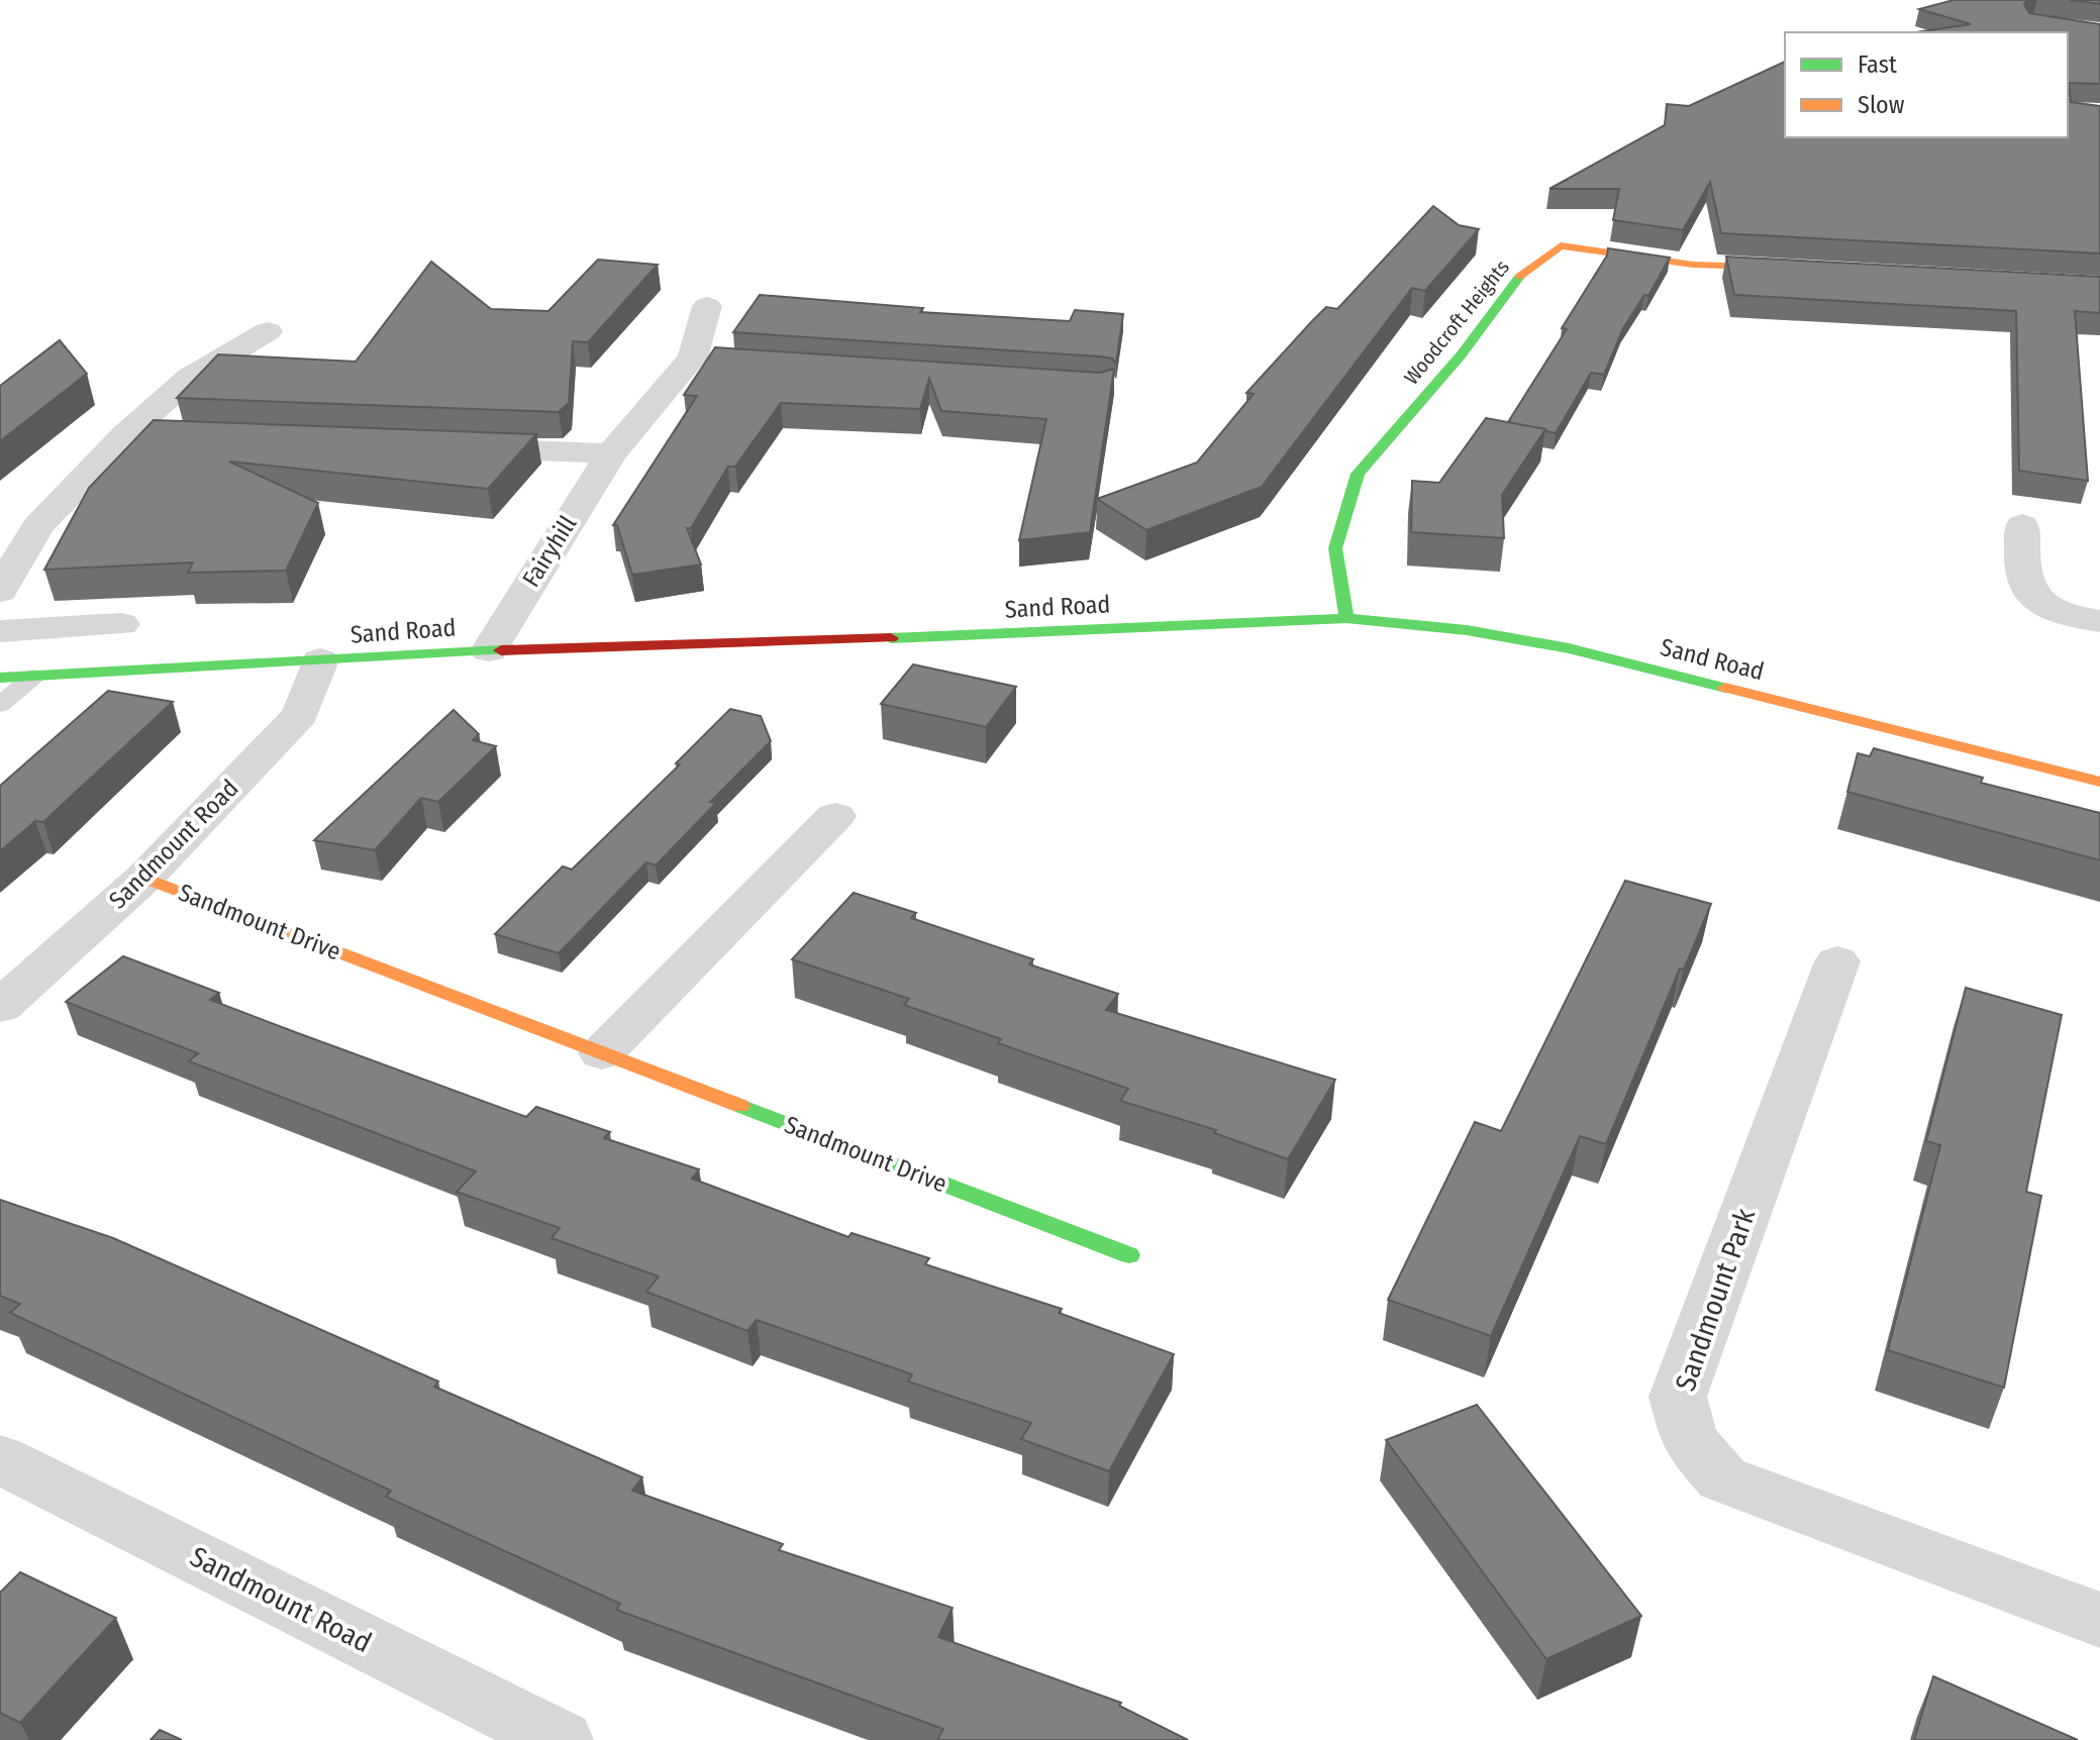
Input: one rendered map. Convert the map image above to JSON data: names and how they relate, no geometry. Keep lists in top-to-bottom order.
{
  "streets": {
    "street": [
      "Woodcroft Heights",
      "Fairyhill",
      "Sand Road",
      "Sandmount Road",
      "Sandmount Drive",
      "Sandmount Park"
    ]
  },
  "crossings": [
    ["Woodcroft Heights", "Sand Road"],
    ["Fairyhill", "Sand Road"],
    ["Sand Road", "Sandmount Road"],
    ["Sandmount Road", "Sandmount Drive"]
  ],
  "legend": ["Fast", "Slow"]
}
